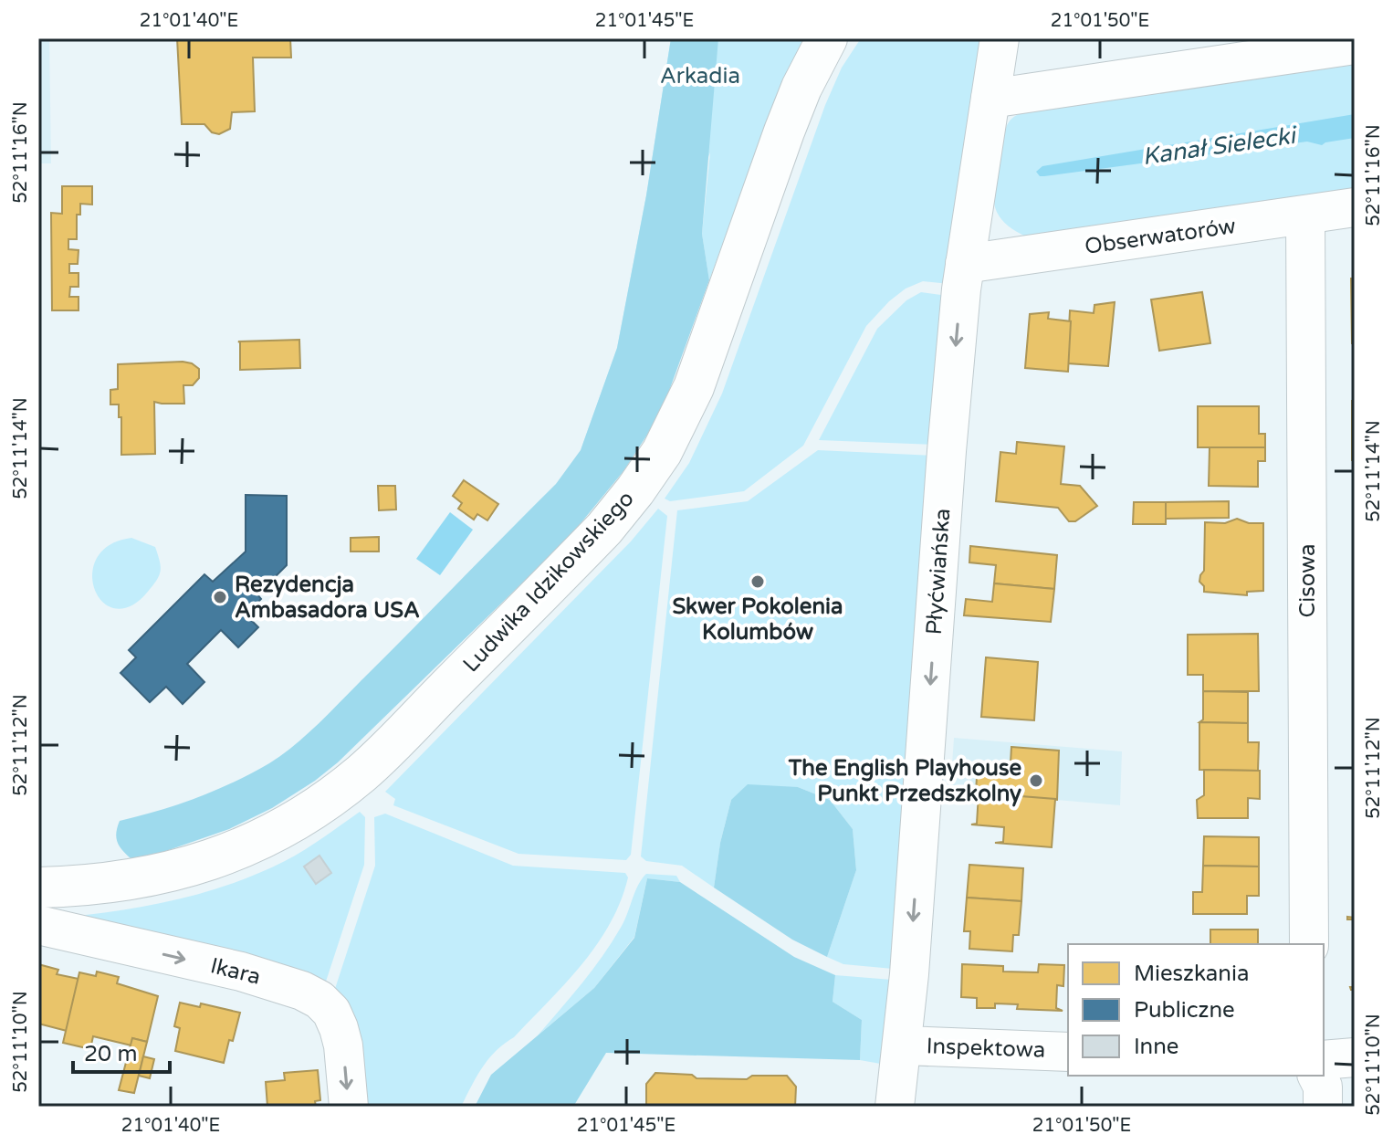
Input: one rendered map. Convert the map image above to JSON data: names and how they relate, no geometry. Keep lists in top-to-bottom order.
{
  "streets": {
    "street": [
      "Obserwatorów",
      "Płyćwiańska",
      "Cisowa",
      "Ludwika Idzikowskiego",
      "Ikara",
      "Inspektowa"
    ]
  },
  "crossings": [
    ["Obserwatorów", "Płyćwiańska"],
    ["Obserwatorów", "Cisowa"],
    ["Płyćwiańska", "Inspektowa"]
  ],
  "one_way": ["Płyćwiańska", "Ikara"],
  "water": ["Kanał Sielecki"],
  "parks": ["Arkadia"],
  "places": ["Skwer Pokolenia Kolumbów", "Rezydencja Ambasadora USA", "The English Playhouse Punkt Przedszkolny"],
  "legend": ["Mieszkania", "Publiczne", "Inne"],
  "scale_bar": "20 m",
  "coordinates": [
    "21°01'40\"E",
    "21°01'45\"E",
    "21°01'50\"E",
    "52°11'16\"N",
    "52°11'14\"N",
    "52°11'12\"N",
    "52°11'10\"N"
  ]
}
